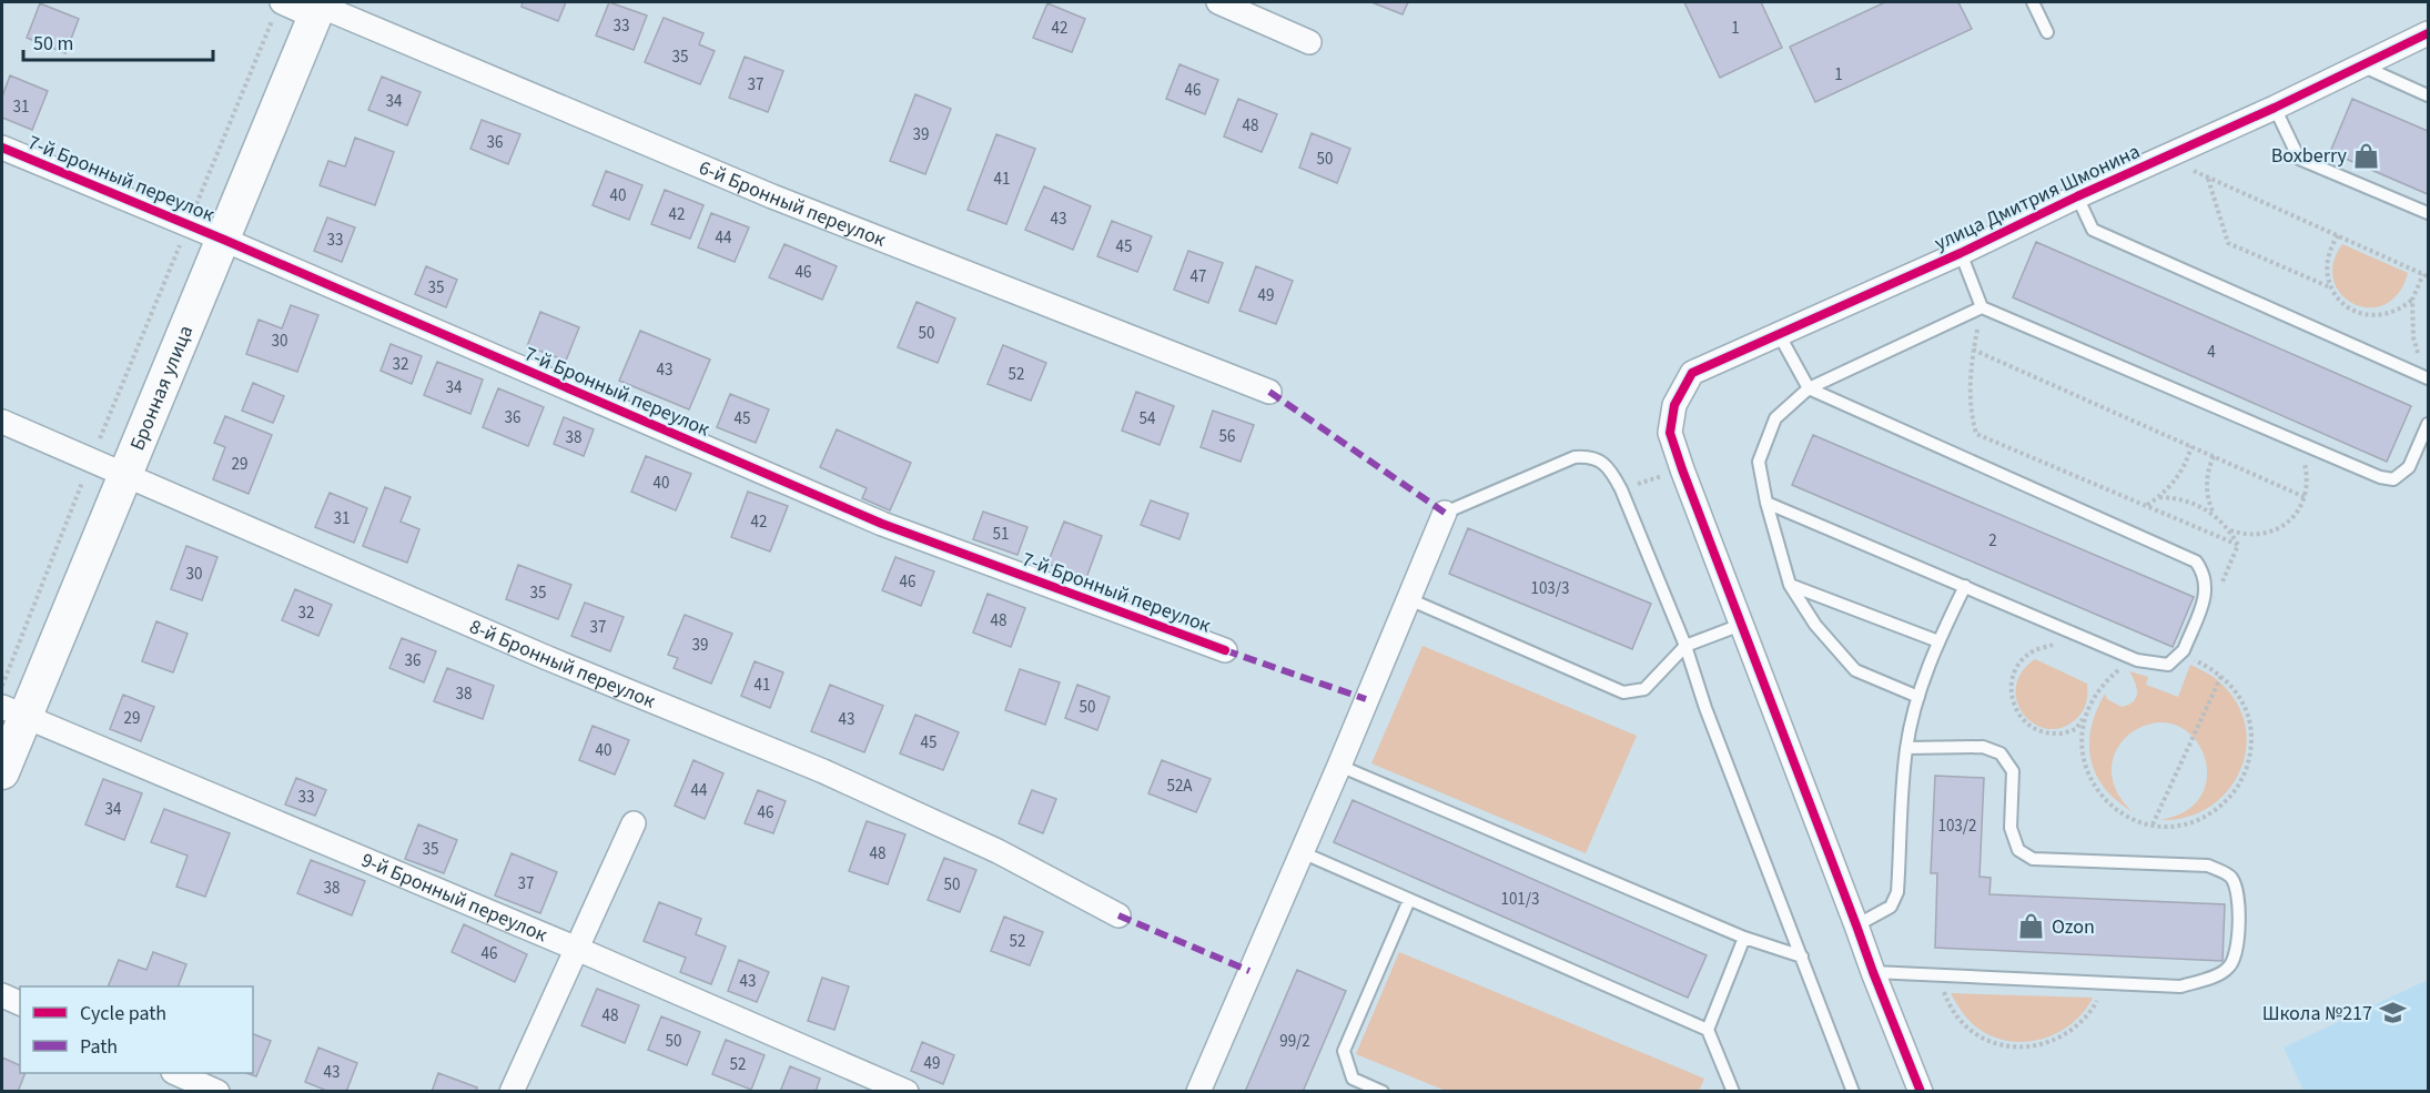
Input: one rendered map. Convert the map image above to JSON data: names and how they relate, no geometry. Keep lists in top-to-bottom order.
{
  "streets": {
    "street": [
      "7-й Бронный переулок",
      "улица Дмитрия Шмонина",
      "6-й Бронный переулок",
      "Бронная улица",
      "8-й Бронный переулок",
      "9-й Бронный переулок"
    ]
  },
  "crossings": [
    ["7-й Бронный переулок", "Бронная улица"],
    ["6-й Бронный переулок", "Бронная улица"],
    ["Бронная улица", "8-й Бронный переулок"],
    ["Бронная улица", "9-й Бронный переулок"]
  ],
  "places": {
    "shop": ["Boxberry", "Ozon"],
    "school or university": ["Школа №217"]
  },
  "house_numbers": [
    "33",
    "42",
    "1",
    "35",
    "1",
    "37",
    "46",
    "34",
    "31",
    "48",
    "39",
    "36",
    "50",
    "41",
    "40",
    "42",
    "43",
    "44",
    "33",
    "45",
    "46",
    "47",
    "35",
    "49",
    "50",
    "30",
    "4",
    "32",
    "43",
    "52",
    "34",
    "36",
    "45",
    "54",
    "56",
    "38",
    "29",
    "40",
    "31",
    "42",
    "51",
    "2",
    "30",
    "46",
    "103/3",
    "35",
    "32",
    "48",
    "37",
    "39",
    "36",
    "41",
    "38",
    "50",
    "29",
    "43",
    "45",
    "40",
    "52А",
    "44",
    "33",
    "34",
    "46",
    "103/2",
    "35",
    "48",
    "37",
    "50",
    "38",
    "101/3",
    "52",
    "46",
    "43",
    "48",
    "50",
    "99/2",
    "49",
    "52",
    "43"
  ],
  "legend": ["Cycle path", "Path"],
  "scale_bar": "50 m"
}
